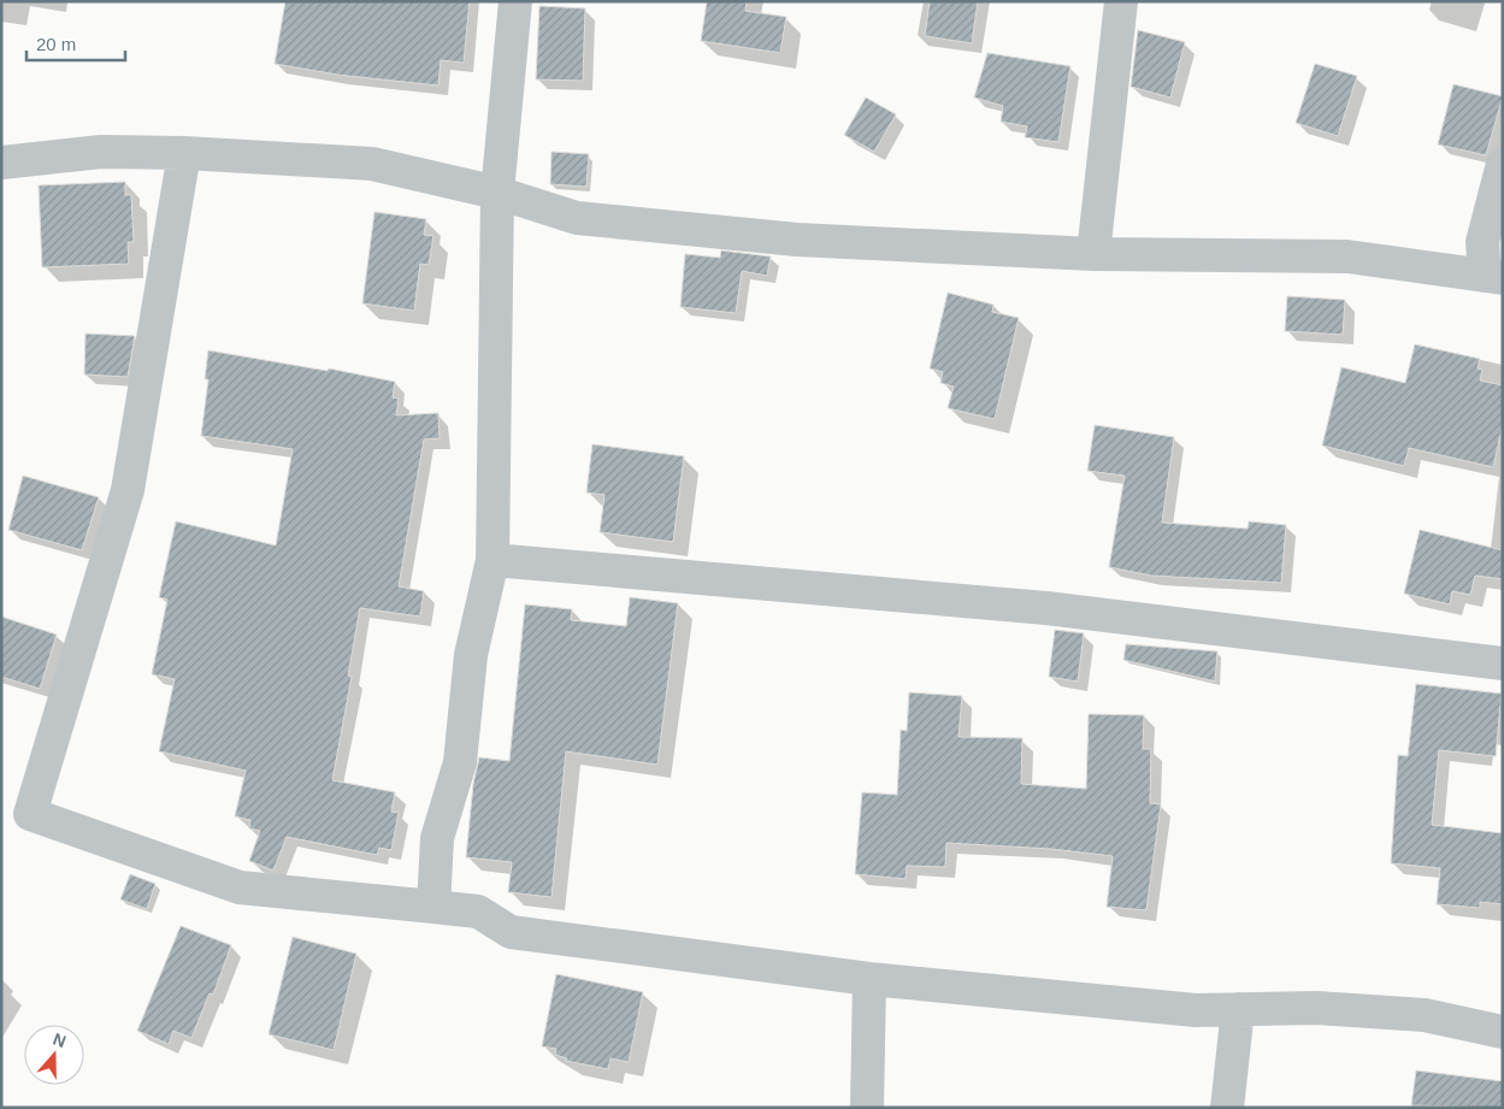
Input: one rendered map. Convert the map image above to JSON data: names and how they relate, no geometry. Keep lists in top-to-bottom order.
{
  "scale_bar": "20 m",
  "north": "top"
}
